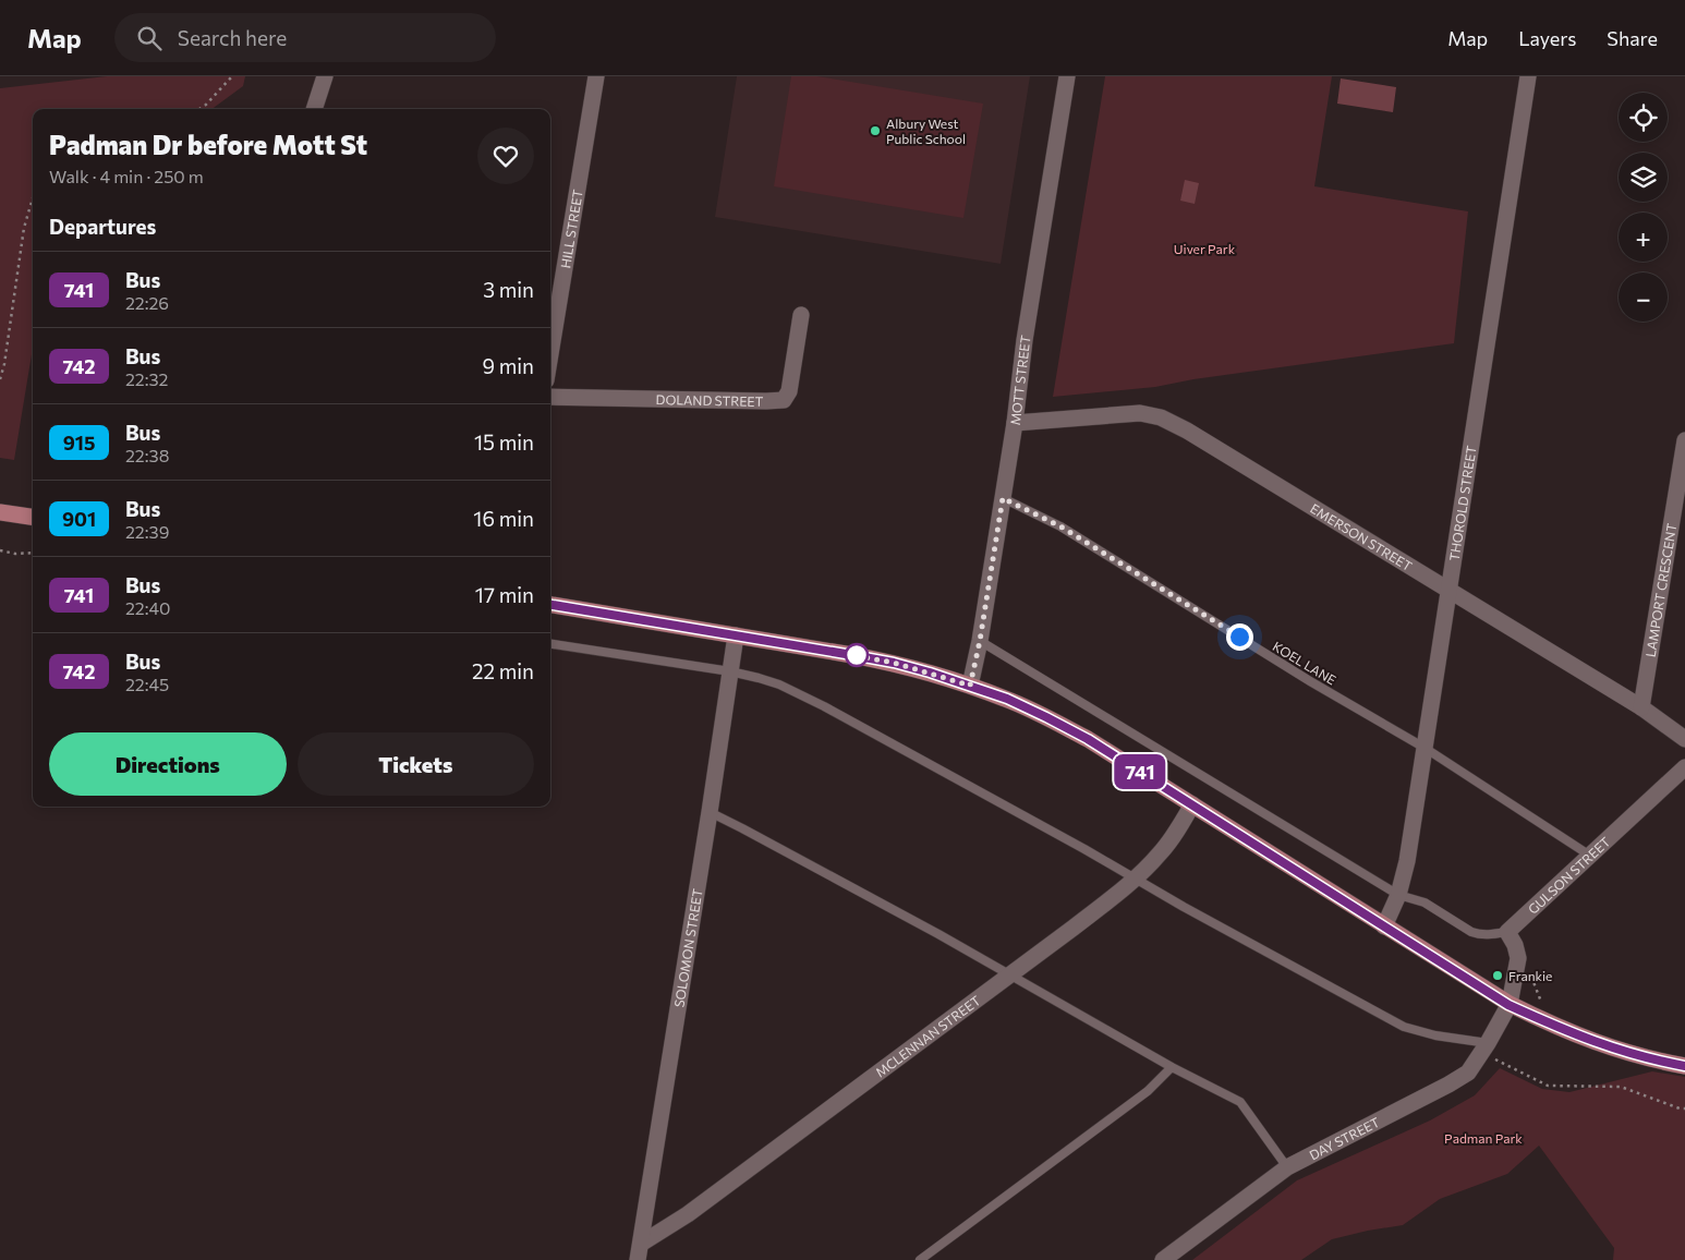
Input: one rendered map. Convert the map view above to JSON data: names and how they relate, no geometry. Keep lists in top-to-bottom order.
{
  "streets": {
    "street": [
      "HILL STREET",
      "MOTT STREET",
      "DOLAND STREET",
      "THOROLD STREET",
      "EMERSON STREET",
      "LAMPORT CRESCENT",
      "GULSON STREET",
      "SOLOMON STREET",
      "MCLENNAN STREET",
      "DAY STREET"
    ],
    "lane": ["KOEL LANE"]
  },
  "crossings": [
    ["MOTT STREET", "EMERSON STREET"],
    ["MOTT STREET", "KOEL LANE"],
    ["THOROLD STREET", "EMERSON STREET"],
    ["THOROLD STREET", "KOEL LANE"],
    ["EMERSON STREET", "LAMPORT CRESCENT"],
    ["KOEL LANE", "GULSON STREET"],
    ["SOLOMON STREET", "MCLENNAN STREET"]
  ],
  "parks": ["Uiver Park", "Padman Park"],
  "places": ["Albury West Public School", "Frankie"],
  "lines": ["bus line 741"],
  "page": {
    "header": "Map",
    "search": "Search here",
    "nav": ["Map", "Layers", "Share"],
    "on_map": "741",
    "map_buttons": ["+", "−"],
    "heading": [
      ["Padman Dr before Mott St", "Walk · 4 min · 250 m"],
      "Departures"
    ],
    "list": [
      {
        "mark": "741",
        "name": "Bus",
        "note": "22:26",
        "value": "3 min"
      },
      {
        "mark": "742",
        "name": "Bus",
        "note": "22:32",
        "value": "9 min"
      },
      {
        "mark": "915",
        "name": "Bus",
        "note": "22:38",
        "value": "15 min"
      },
      {
        "mark": "901",
        "name": "Bus",
        "note": "22:39",
        "value": "16 min"
      },
      {
        "mark": "741",
        "name": "Bus",
        "note": "22:40",
        "value": "17 min"
      },
      {
        "mark": "742",
        "name": "Bus",
        "note": "22:45",
        "value": "22 min"
      }
    ],
    "buttons": ["Directions", "Tickets"]
  }
}
